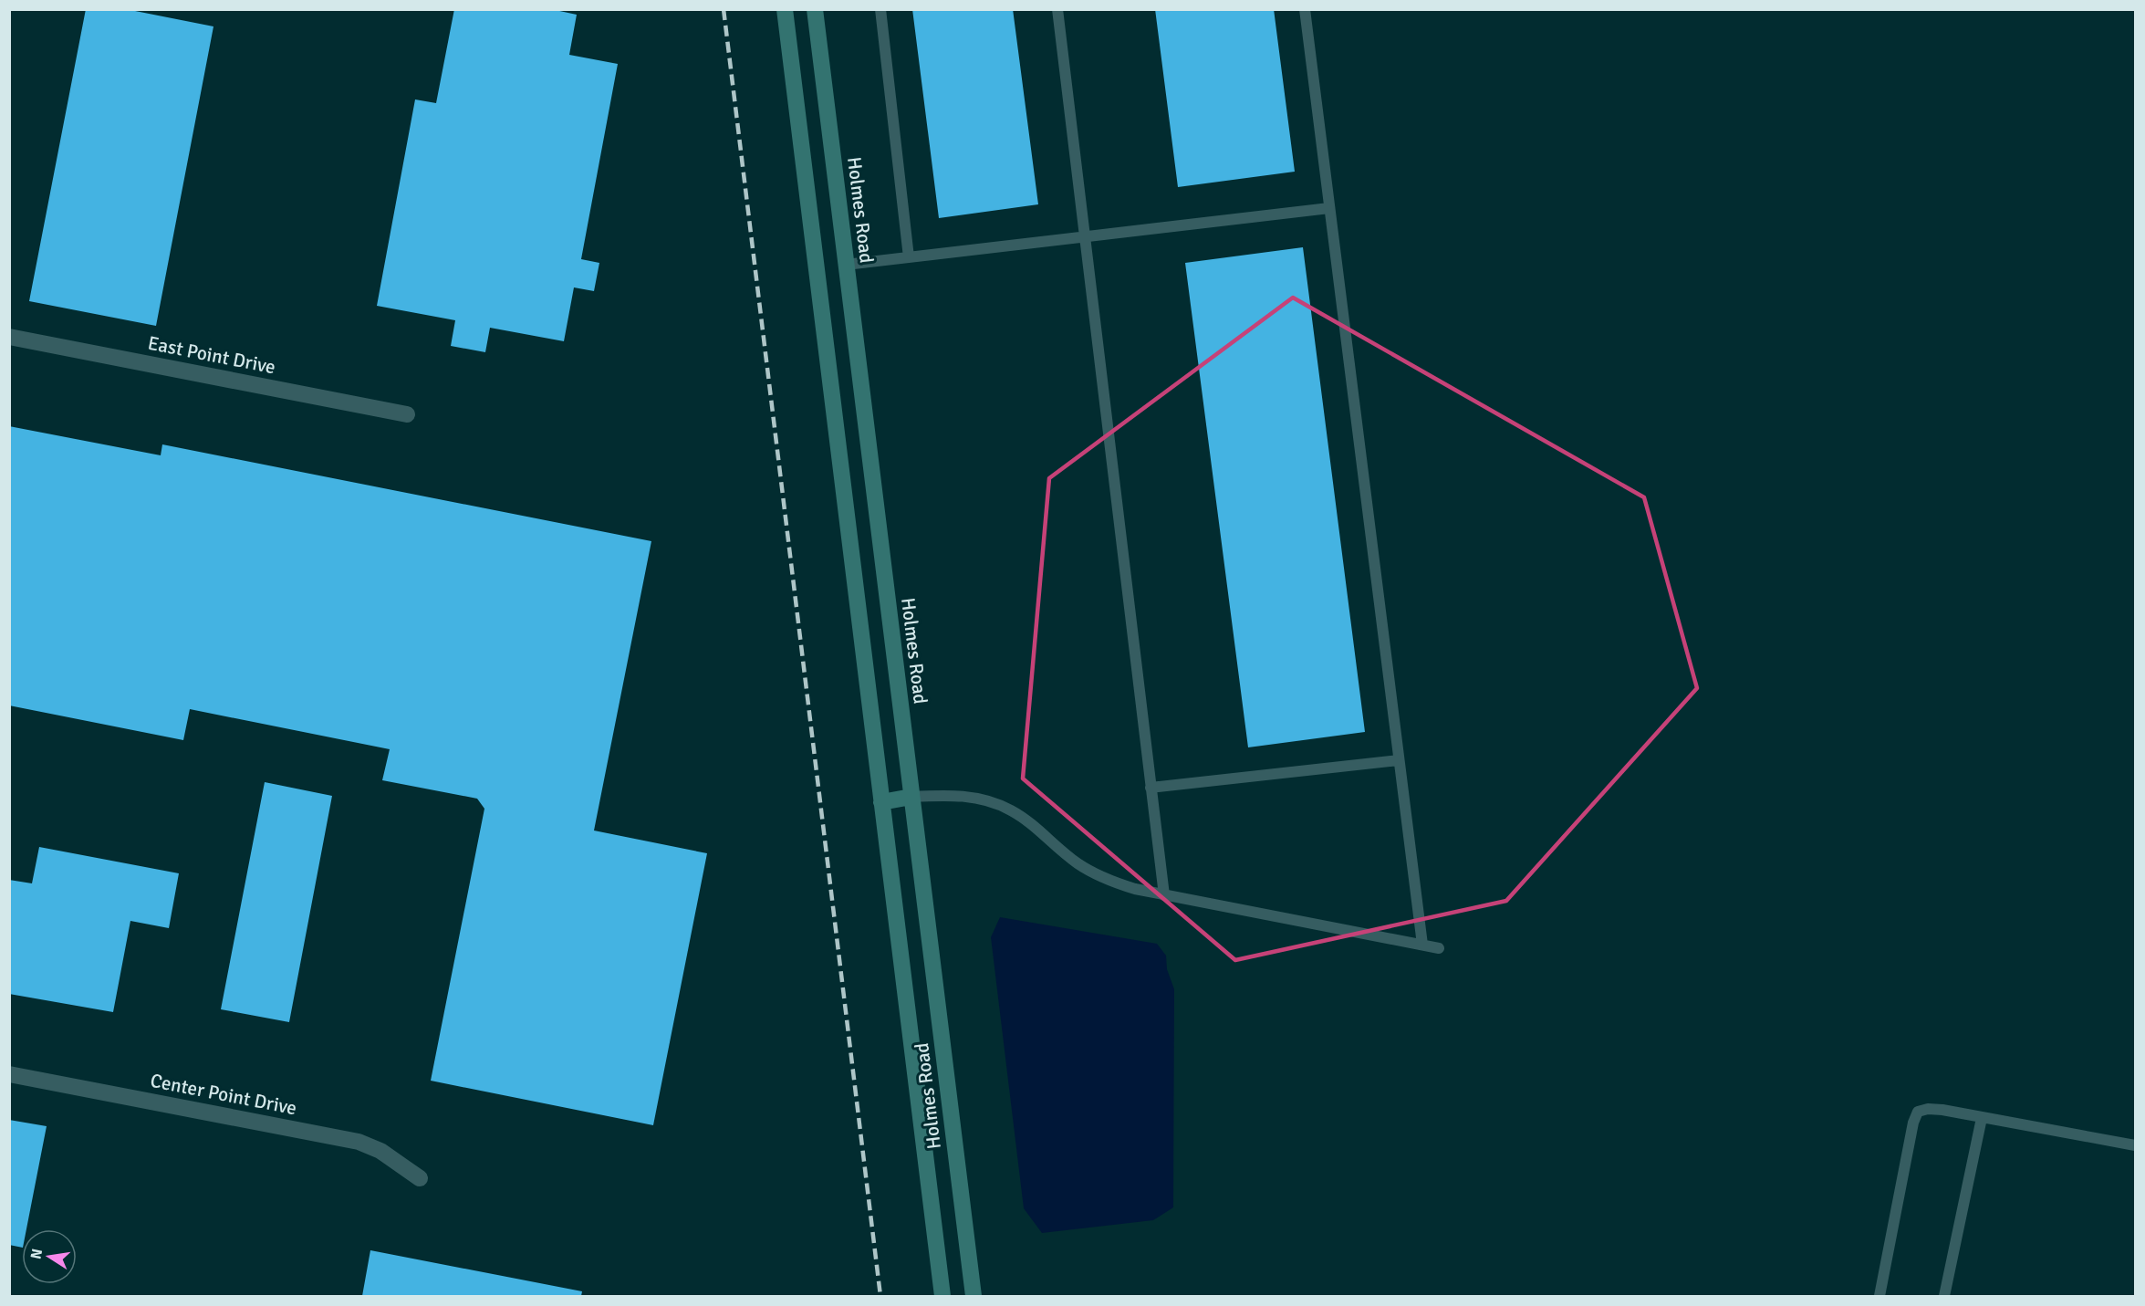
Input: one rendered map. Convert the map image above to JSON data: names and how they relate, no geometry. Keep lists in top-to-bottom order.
{
  "streets": {
    "main road": ["Holmes Road"],
    "street": ["East Point Drive", "Center Point Drive"]
  },
  "north": "left"
}
